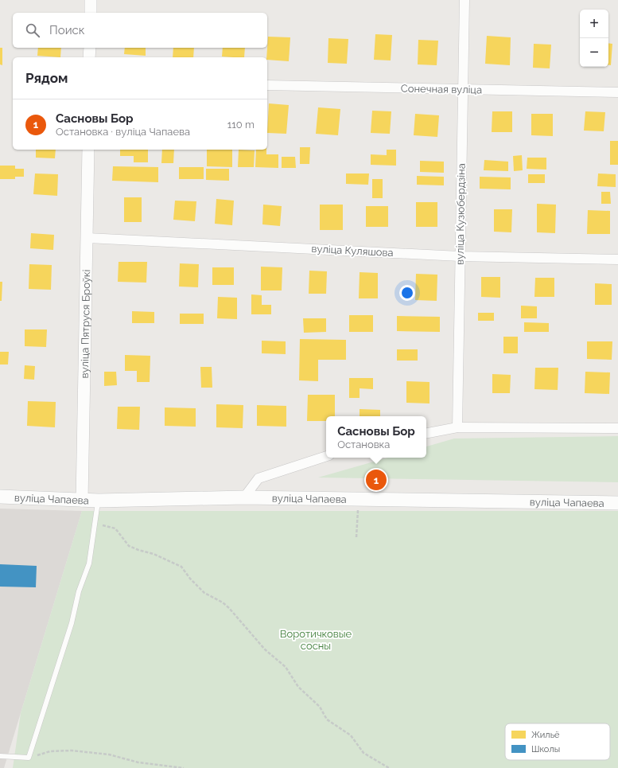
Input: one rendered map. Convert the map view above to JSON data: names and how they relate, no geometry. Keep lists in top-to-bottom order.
{
  "streets": {
    "main road": ["вуліца Чапаева"],
    "street": [
      "Сонечная вуліца",
      "вуліца Кузюбердзіна",
      "вуліца Куляшова",
      "вуліца Пятруся Броўкі"
    ]
  },
  "crossings": [
    ["Сонечная вуліца", "вуліца Кузюбердзіна"],
    ["вуліца Кузюбердзіна", "вуліца Куляшова"],
    ["вуліца Куляшова", "вуліца Пятруся Броўкі"],
    ["вуліца Пятруся Броўкі", "вуліца Чапаева"]
  ],
  "parks": ["Воротичковые сосны"],
  "legend": ["Жильё", "Школы"],
  "page": {
    "map_buttons": ["+", "−"],
    "search": "Поиск",
    "heading": "Рядом",
    "list": [
      {
        "mark": "1",
        "name": "Сасновы Бор",
        "note": "Остановка · вуліца Чапаева",
        "value": "110 m"
      }
    ],
    "popup": ["Сасновы Бор", "Остановка"],
    "pins": "1"
  }
}
